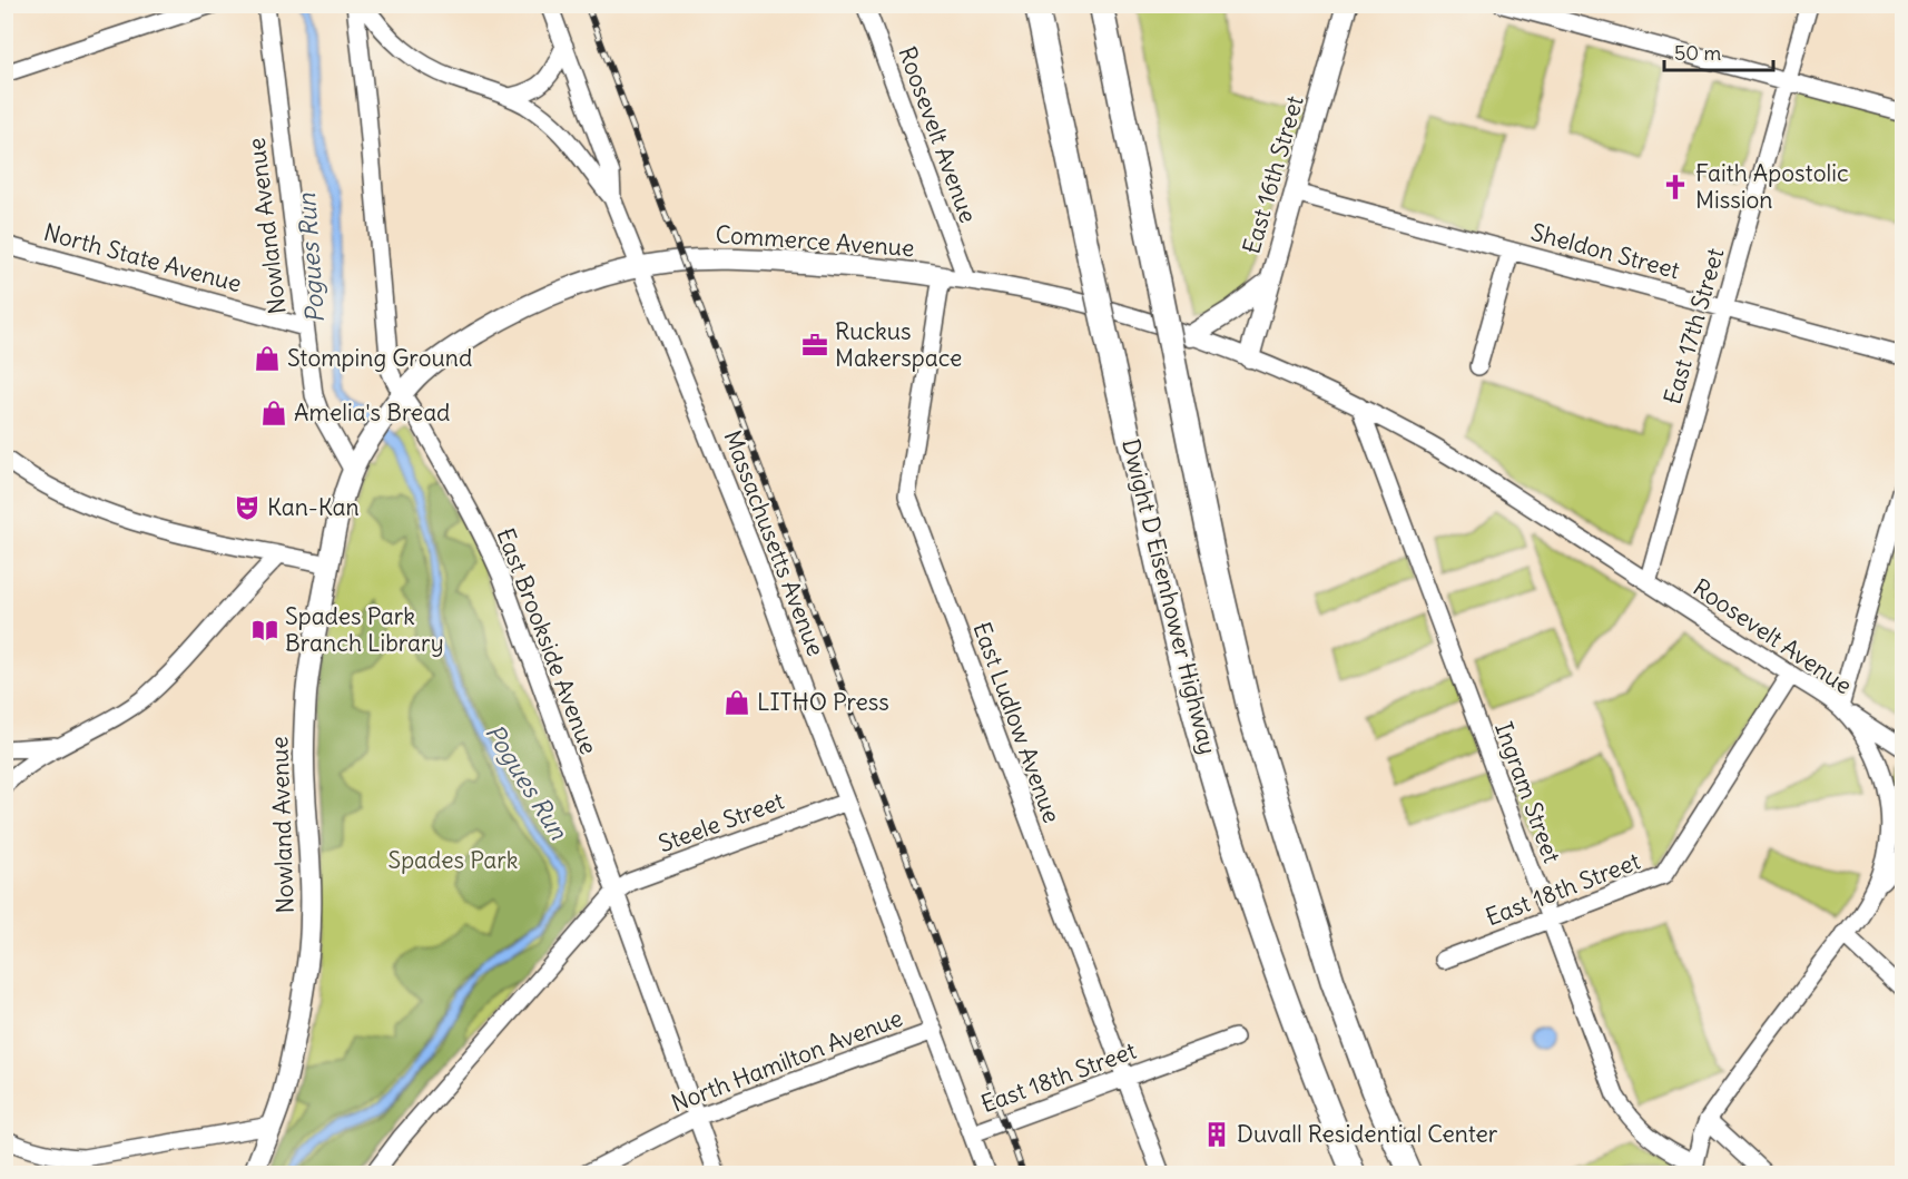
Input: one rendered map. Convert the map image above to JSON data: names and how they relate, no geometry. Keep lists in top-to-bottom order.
{
  "streets": {
    "highway": ["Dwight D Eisenhower Highway"],
    "main road": ["East 16th Street", "Nowland Avenue", "Commerce Avenue"],
    "street": [
      "Roosevelt Avenue",
      "Sheldon Street",
      "North State Avenue",
      "East 17th Street",
      "Massachusetts Avenue",
      "East Brookside Avenue",
      "East Ludlow Avenue",
      "Ingram Street",
      "Steele Street",
      "East 18th Street",
      "North Hamilton Avenue"
    ]
  },
  "crossings": [
    ["Roosevelt Avenue", "East 16th Street"],
    ["Roosevelt Avenue", "Commerce Avenue"],
    ["Roosevelt Avenue", "East 17th Street"],
    ["Roosevelt Avenue", "Ingram Street"],
    ["Roosevelt Avenue", "East 18th Street"],
    ["East 16th Street", "Commerce Avenue"],
    ["East 16th Street", "Sheldon Street"],
    ["Nowland Avenue", "Commerce Avenue"],
    ["Nowland Avenue", "North State Avenue"],
    ["Nowland Avenue", "East Brookside Avenue"],
    ["Commerce Avenue", "Massachusetts Avenue"],
    ["Commerce Avenue", "East Brookside Avenue"],
    ["Commerce Avenue", "East Ludlow Avenue"],
    ["Sheldon Street", "East 17th Street"],
    ["Massachusetts Avenue", "Steele Street"],
    ["Massachusetts Avenue", "East 18th Street"],
    ["Massachusetts Avenue", "North Hamilton Avenue"],
    ["East Brookside Avenue", "Steele Street"],
    ["East Brookside Avenue", "North Hamilton Avenue"],
    ["East Ludlow Avenue", "East 18th Street"],
    ["Ingram Street", "East 18th Street"]
  ],
  "water": ["Pogues Run"],
  "parks": ["Spades Park"],
  "places": {
    "church": ["Faith Apostolic Mission"],
    "office": ["Ruckus Makerspace"],
    "shop": ["Stomping Ground", "Amelia's Bread", "LITHO Press"],
    "theatre": ["Kan-Kan"],
    "library": ["Spades Park Branch Library"],
    "building": ["Duvall Residential Center"]
  },
  "scale_bar": "50 m"
}
